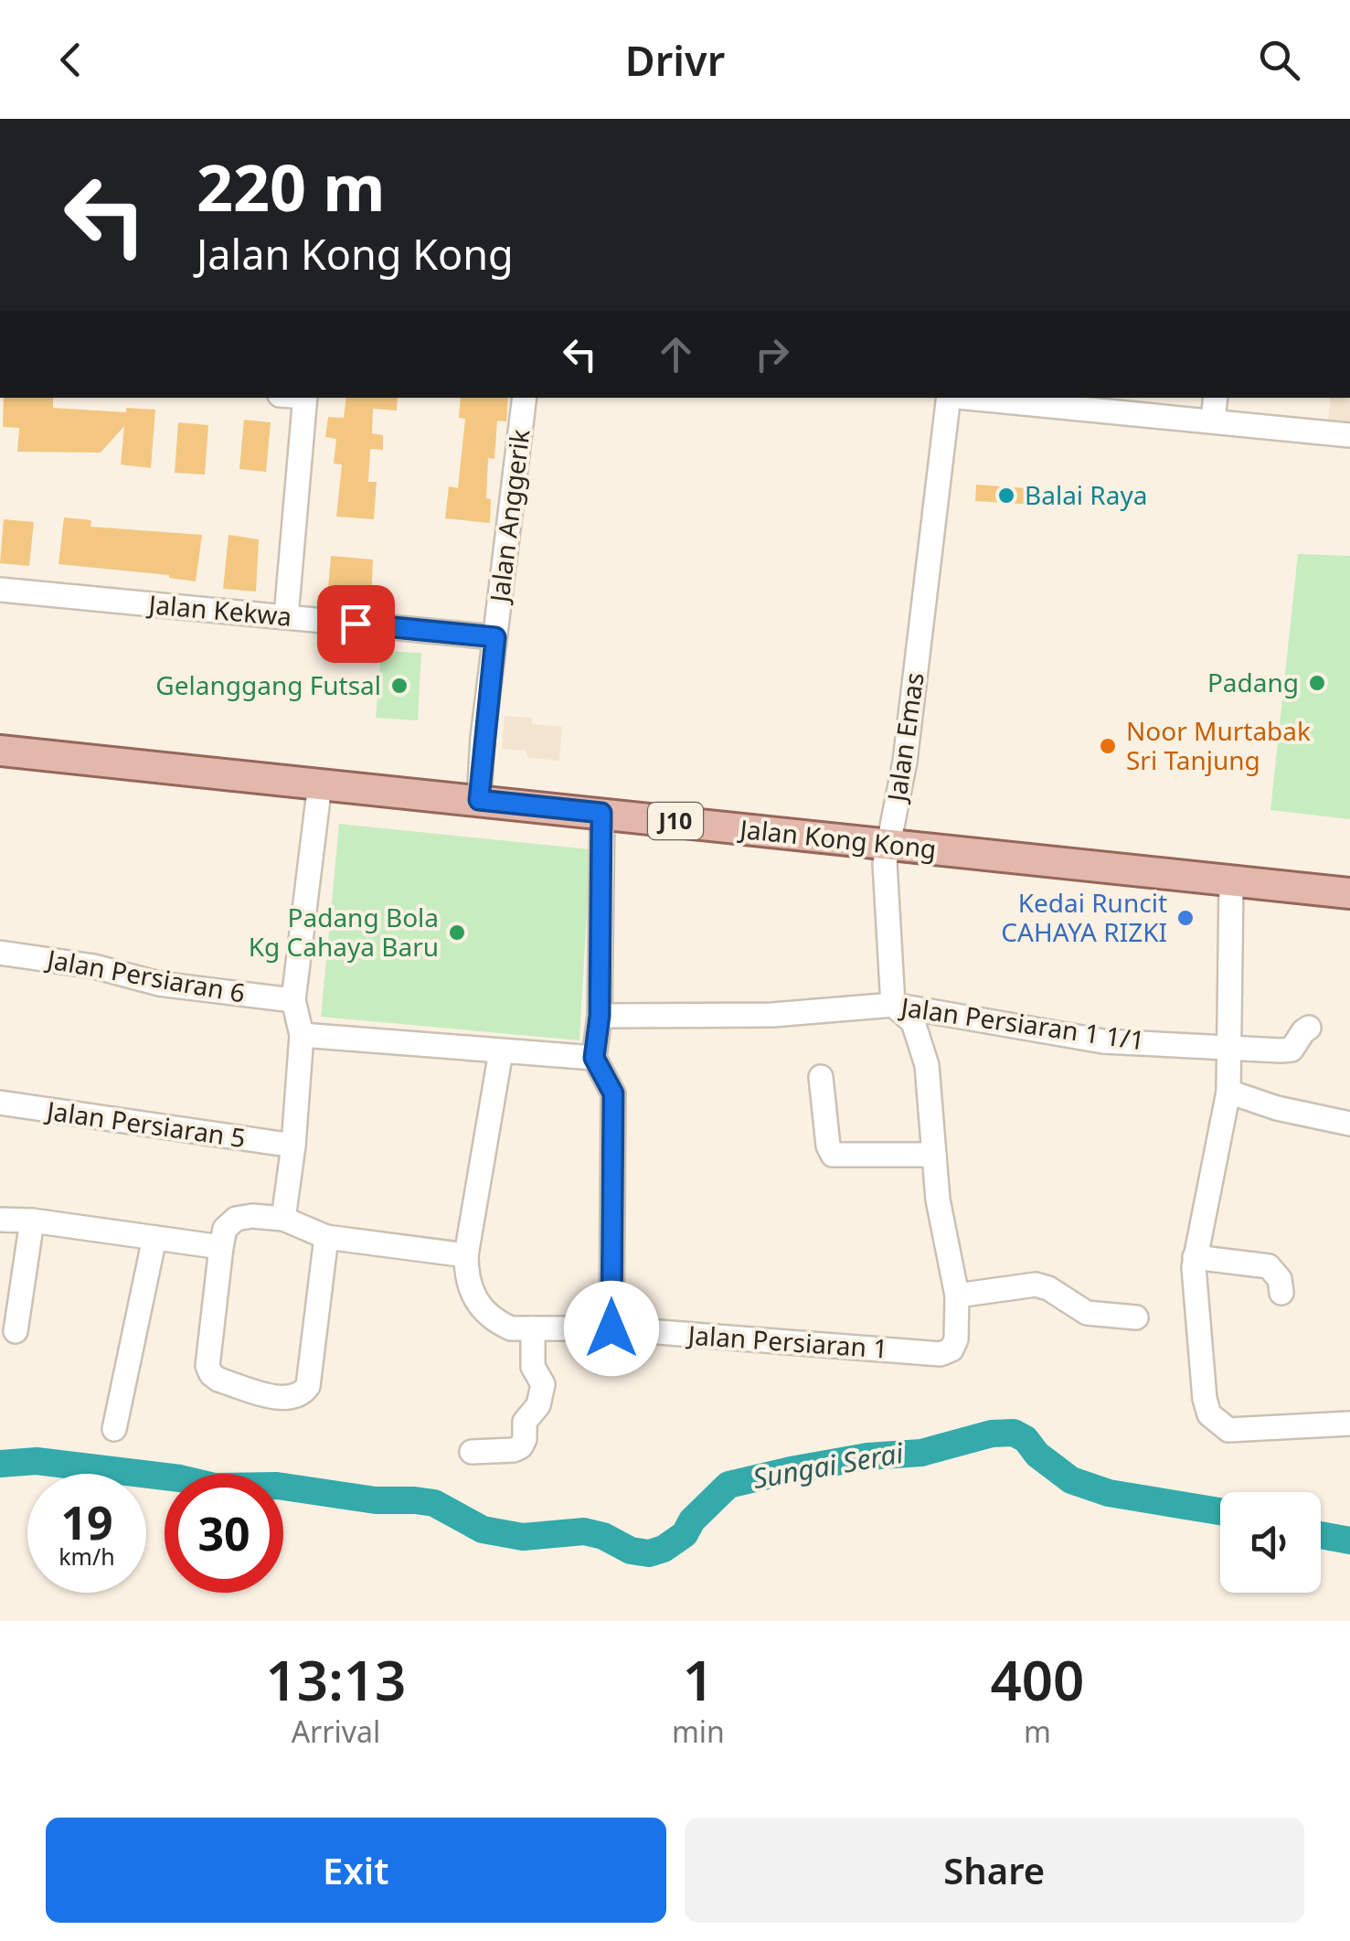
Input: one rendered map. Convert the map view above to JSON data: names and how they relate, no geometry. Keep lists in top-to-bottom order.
{
  "streets": {
    "main road": ["J10", "Jalan Kong Kong"],
    "street": [
      "Jalan Anggerik",
      "Jalan Kekwa",
      "Jalan Emas",
      "Jalan Persiaran 6",
      "Jalan Persiaran 1 1/1",
      "Jalan Persiaran 5",
      "Jalan Persiaran 1"
    ]
  },
  "crossings": [
    ["Jalan Anggerik", "Jalan Kekwa"],
    ["Jalan Anggerik", "Jalan Kong Kong"],
    ["Jalan Emas", "Jalan Kong Kong"],
    ["Jalan Emas", "Jalan Persiaran 1 1/1"]
  ],
  "water": ["Sungai Serai"],
  "places": [
    "Balai Raya",
    "Padang",
    "Gelanggang Futsal",
    "Noor Murtabak Sri Tanjung",
    "Kedai Runcit CAHAYA RIZKI",
    "Padang Bola Kg Cahaya Baru"
  ],
  "page": {
    "header": "Drivr",
    "turn": ["220 m", "Jalan Kong Kong"],
    "speed": "19 km/h",
    "limit": "30",
    "eta": [
      "13:13",
      "Arrival",
      "1",
      "min",
      "400",
      "m"
    ],
    "buttons": ["Exit", "Share"]
  }
}
